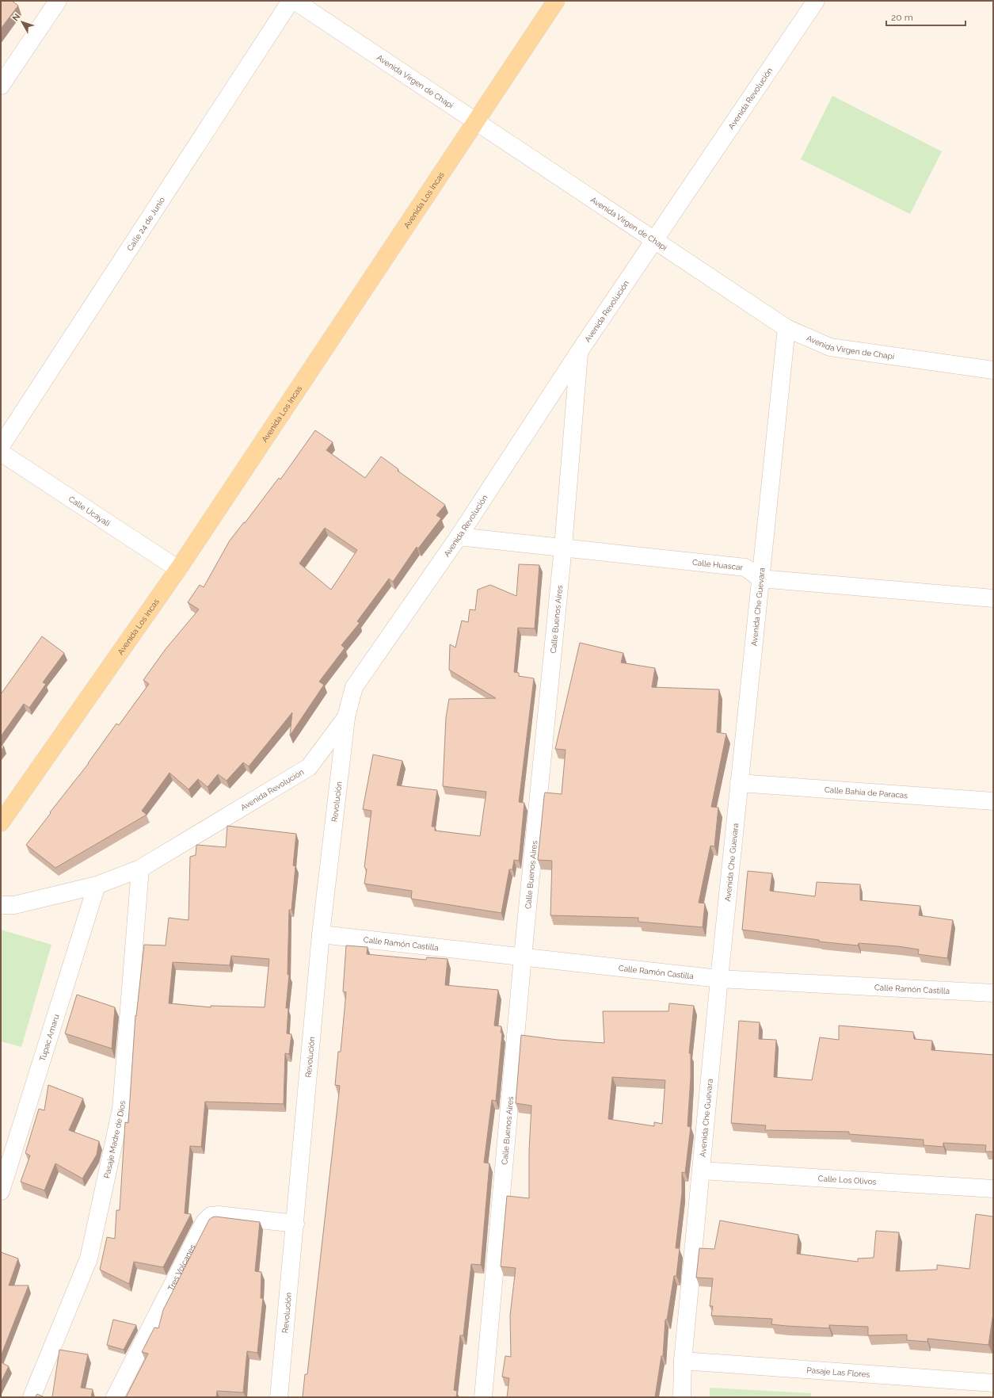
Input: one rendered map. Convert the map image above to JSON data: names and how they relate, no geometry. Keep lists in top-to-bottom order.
{
  "streets": {
    "main road": ["Avenida Los Incas"],
    "street": [
      "Avenida Virgen de Chapi",
      "Avenida Revolución",
      "Calle 24 de Junio",
      "Calle Ucayali",
      "Calle Huascar",
      "Avenida Che Guevara",
      "Calle Buenos Aires",
      "Calle Bahía de Paracas",
      "Revolución",
      "Calle Ramón Castilla",
      "Tupac Amaru",
      "Pasaje Madre de Dios",
      "Calle Los Olivos",
      "Tres Volcanes",
      "Pasaje Las Flores"
    ]
  },
  "crossings": [
    ["Avenida Virgen de Chapi", "Avenida Revolución"],
    ["Avenida Virgen de Chapi", "Avenida Los Incas"],
    ["Avenida Virgen de Chapi", "Avenida Che Guevara"],
    ["Avenida Revolución", "Calle Huascar"],
    ["Avenida Revolución", "Calle Buenos Aires"],
    ["Avenida Revolución", "Revolución"],
    ["Avenida Revolución", "Tupac Amaru"],
    ["Avenida Revolución", "Pasaje Madre de Dios"],
    ["Avenida Los Incas", "Calle Ucayali"],
    ["Calle Huascar", "Avenida Che Guevara"],
    ["Calle Huascar", "Calle Buenos Aires"],
    ["Avenida Che Guevara", "Calle Bahía de Paracas"],
    ["Avenida Che Guevara", "Calle Ramón Castilla"],
    ["Avenida Che Guevara", "Calle Los Olivos"],
    ["Avenida Che Guevara", "Pasaje Las Flores"],
    ["Calle Buenos Aires", "Calle Ramón Castilla"],
    ["Revolución", "Calle Ramón Castilla"],
    ["Revolución", "Tres Volcanes"]
  ],
  "scale_bar": "20 m",
  "north": "top left"
}
